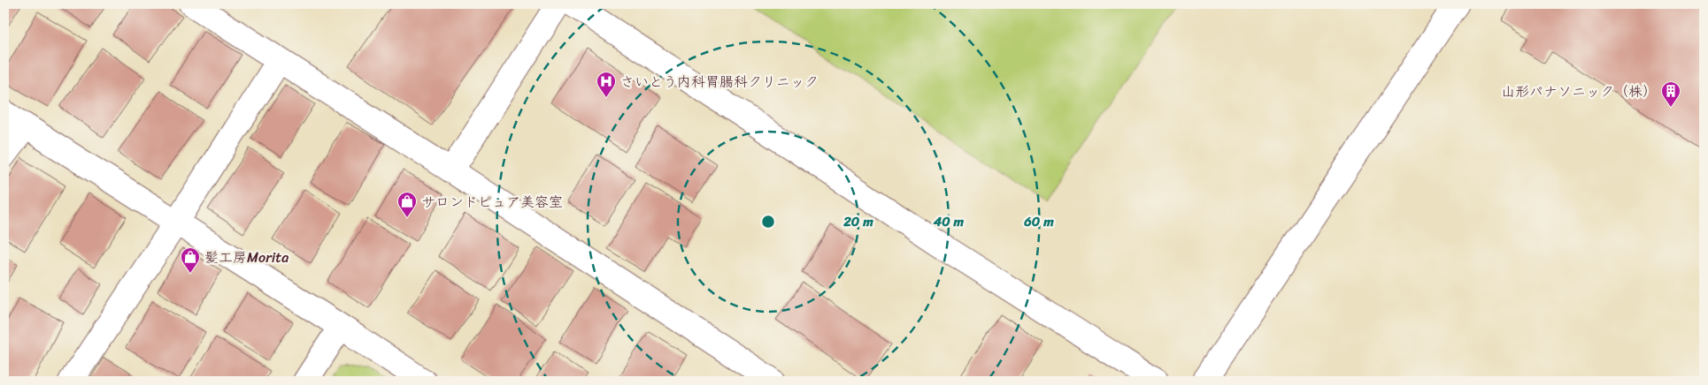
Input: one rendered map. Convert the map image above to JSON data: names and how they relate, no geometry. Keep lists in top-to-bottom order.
{
  "places": {
    "hospital": ["さいとう内科胃腸科クリニック"],
    "building": ["山形パナソニック（株）"],
    "shop": ["サロンドピュア美容室", "髪工房Morita"]
  },
  "rings": ["20 m", "40 m", "60 m"]
}
